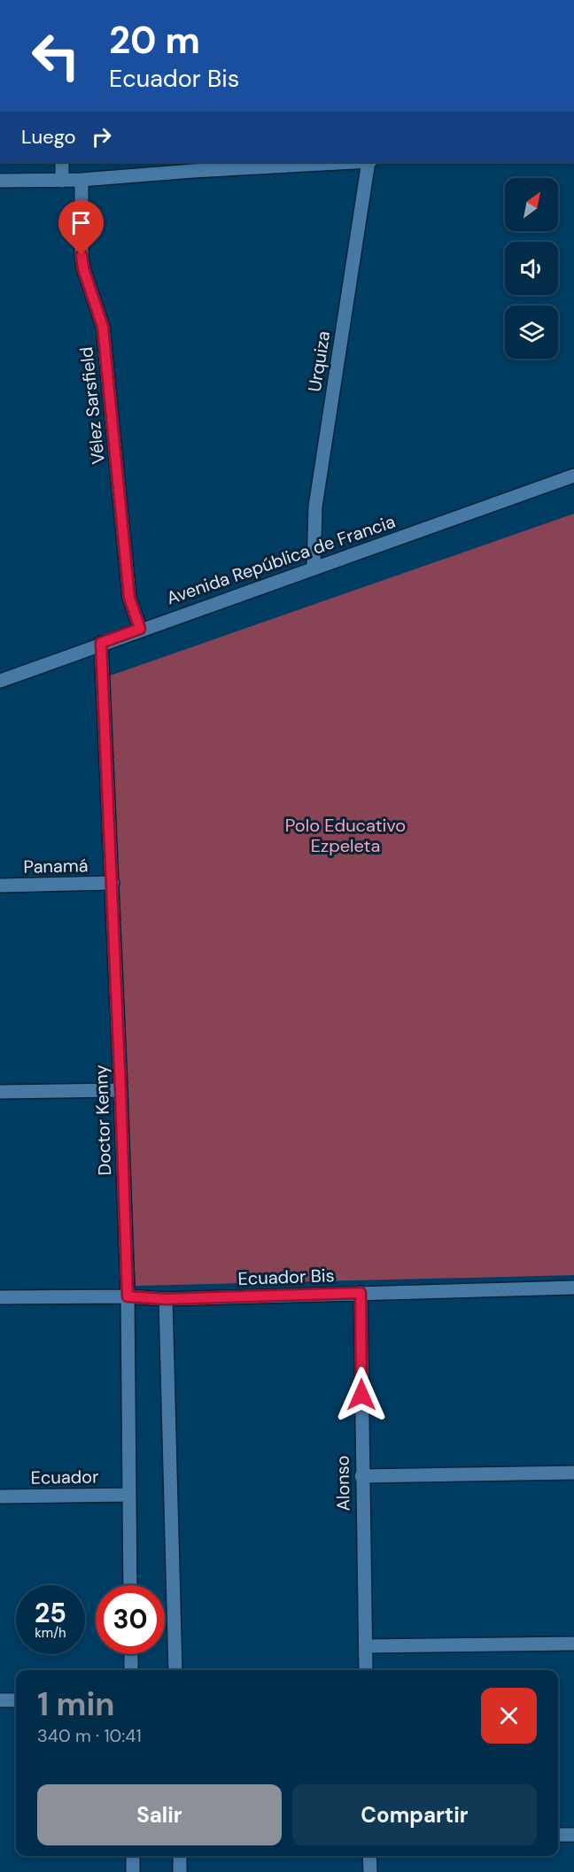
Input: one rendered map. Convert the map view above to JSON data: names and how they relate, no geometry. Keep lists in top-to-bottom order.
{
  "streets": {
    "street": [
      "Urquiza",
      "Vélez Sarsfield",
      "Avenida República de Francia",
      "Panamá",
      "Doctor Kenny",
      "Ecuador Bis",
      "Ecuador",
      "Alonso"
    ]
  },
  "crossings": [
    ["Urquiza", "Avenida República de Francia"],
    ["Vélez Sarsfield", "Avenida República de Francia"],
    ["Avenida República de Francia", "Doctor Kenny"],
    ["Panamá", "Doctor Kenny"],
    ["Doctor Kenny", "Ecuador Bis"],
    ["Doctor Kenny", "Ecuador"],
    ["Ecuador Bis", "Alonso"]
  ],
  "parks": ["Polo Educativo Ezpeleta"],
  "north": "top right",
  "page": {
    "turn": ["20 m", "Ecuador Bis"],
    "then": "Luego",
    "speed": "25 km/h",
    "limit": "30",
    "heading": ["1 min", "340 m · 10:41"],
    "buttons": ["Salir", "Compartir"]
  }
}
